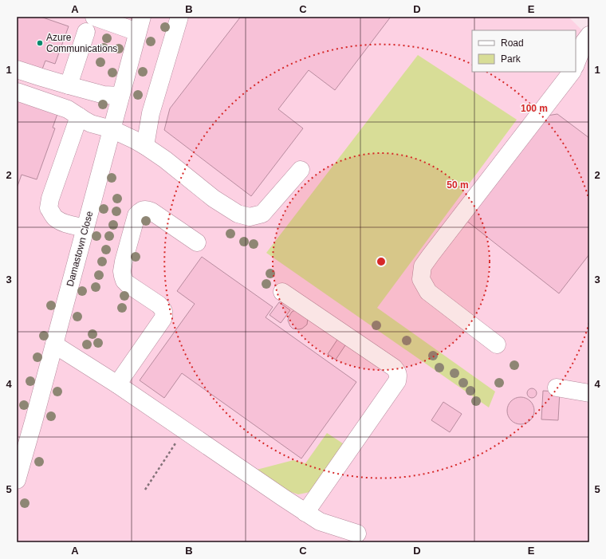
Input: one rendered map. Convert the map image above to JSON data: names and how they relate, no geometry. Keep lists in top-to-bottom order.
{
  "streets": {
    "street": ["Damastown Close"]
  },
  "places": ["Azure Communications"],
  "legend": ["Road", "Park"],
  "grid": {
    "columns": [
      "A",
      "B",
      "C",
      "D",
      "E"
    ],
    "rows": [
      "1",
      "2",
      "3",
      "4",
      "5"
    ]
  },
  "rings": ["100 m", "50 m"]
}
